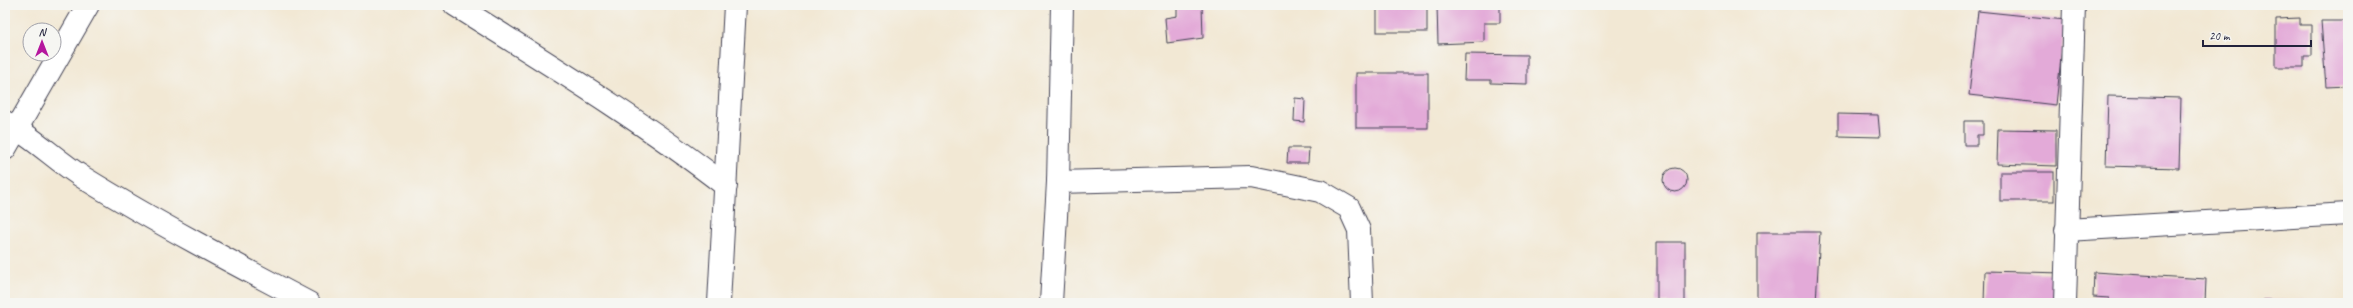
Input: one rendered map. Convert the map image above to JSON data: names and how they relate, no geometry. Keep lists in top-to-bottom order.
{
  "scale_bar": "20 m",
  "north": "top"
}
